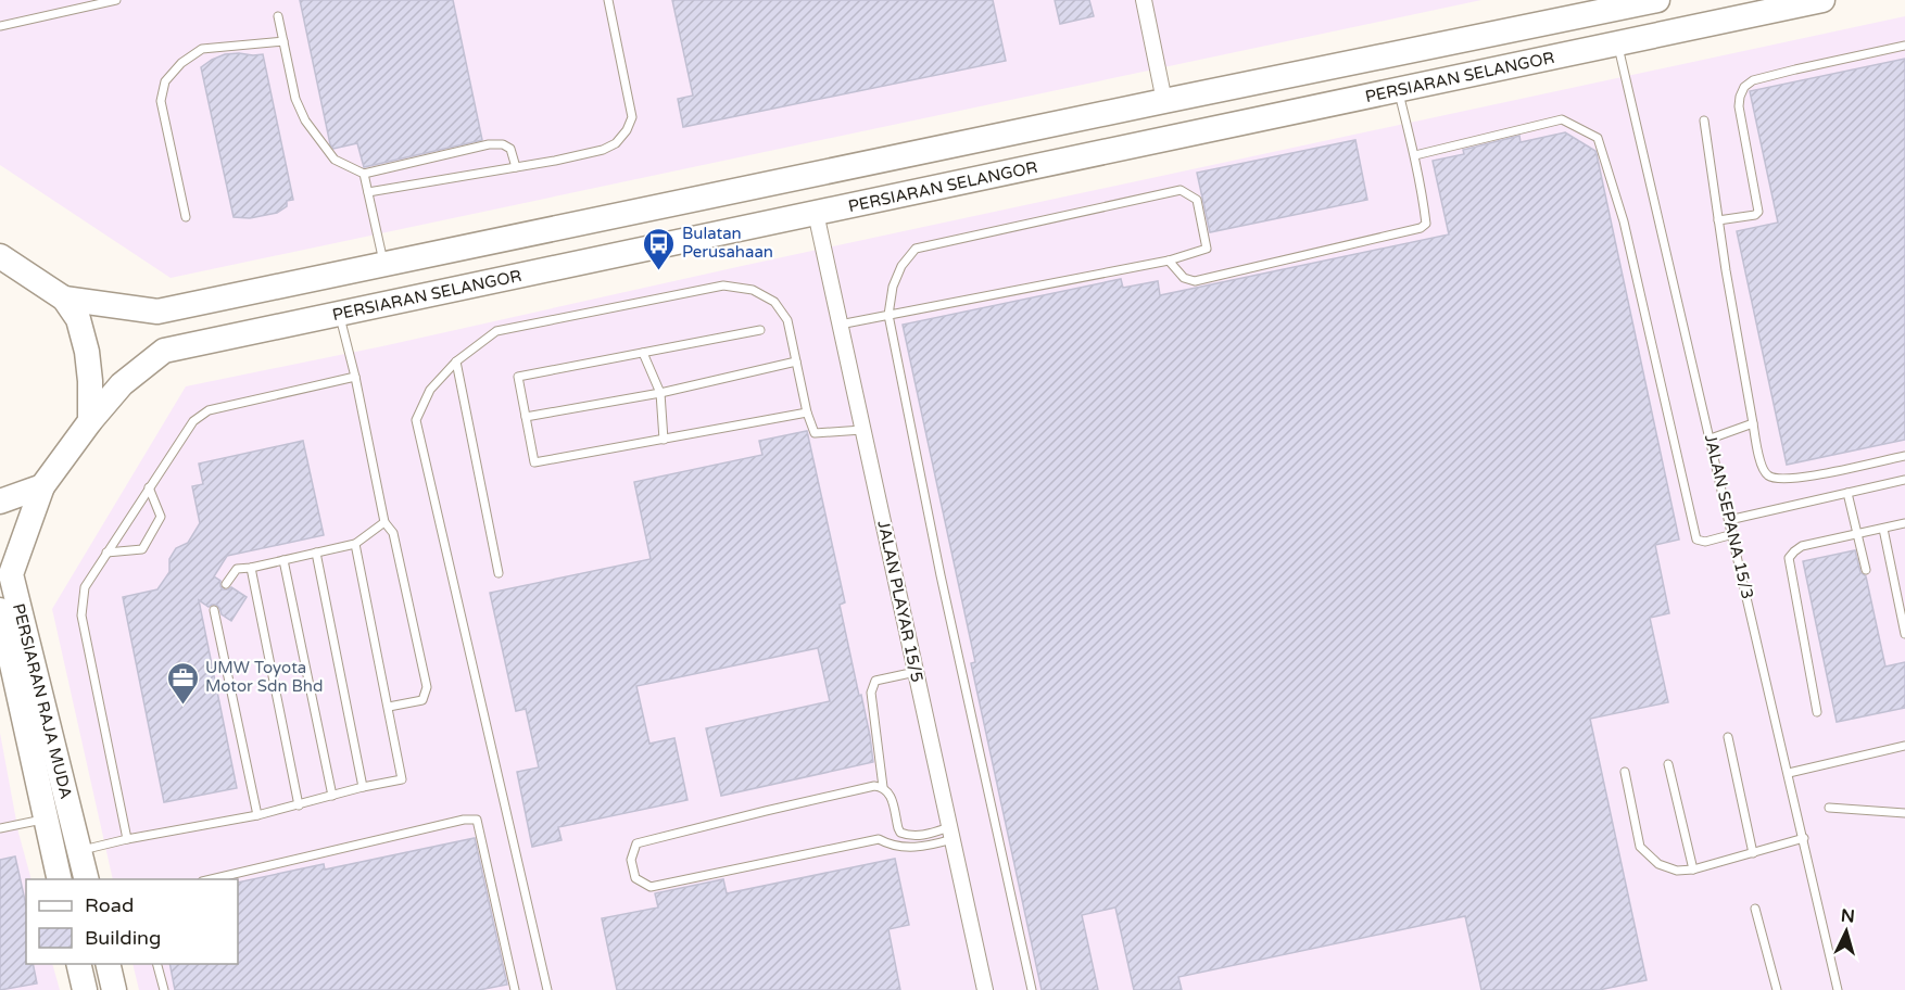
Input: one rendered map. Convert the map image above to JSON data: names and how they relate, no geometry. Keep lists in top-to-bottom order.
{
  "streets": {
    "main road": ["PERSIARAN SELANGOR", "PERSIARAN RAJA MUDA"],
    "street": ["JALAN PLAYAR 15/5"],
    "lane": ["JALAN SEPANA 15/3"]
  },
  "crossings": [
    ["PERSIARAN SELANGOR", "JALAN SEPANA 15/3"],
    ["PERSIARAN SELANGOR", "JALAN PLAYAR 15/5"]
  ],
  "places": {
    "bus stop": ["Bulatan Perusahaan"],
    "office": ["UMW Toyota Motor Sdn Bhd"]
  },
  "legend": ["Road", "Building"],
  "north": "top"
}
